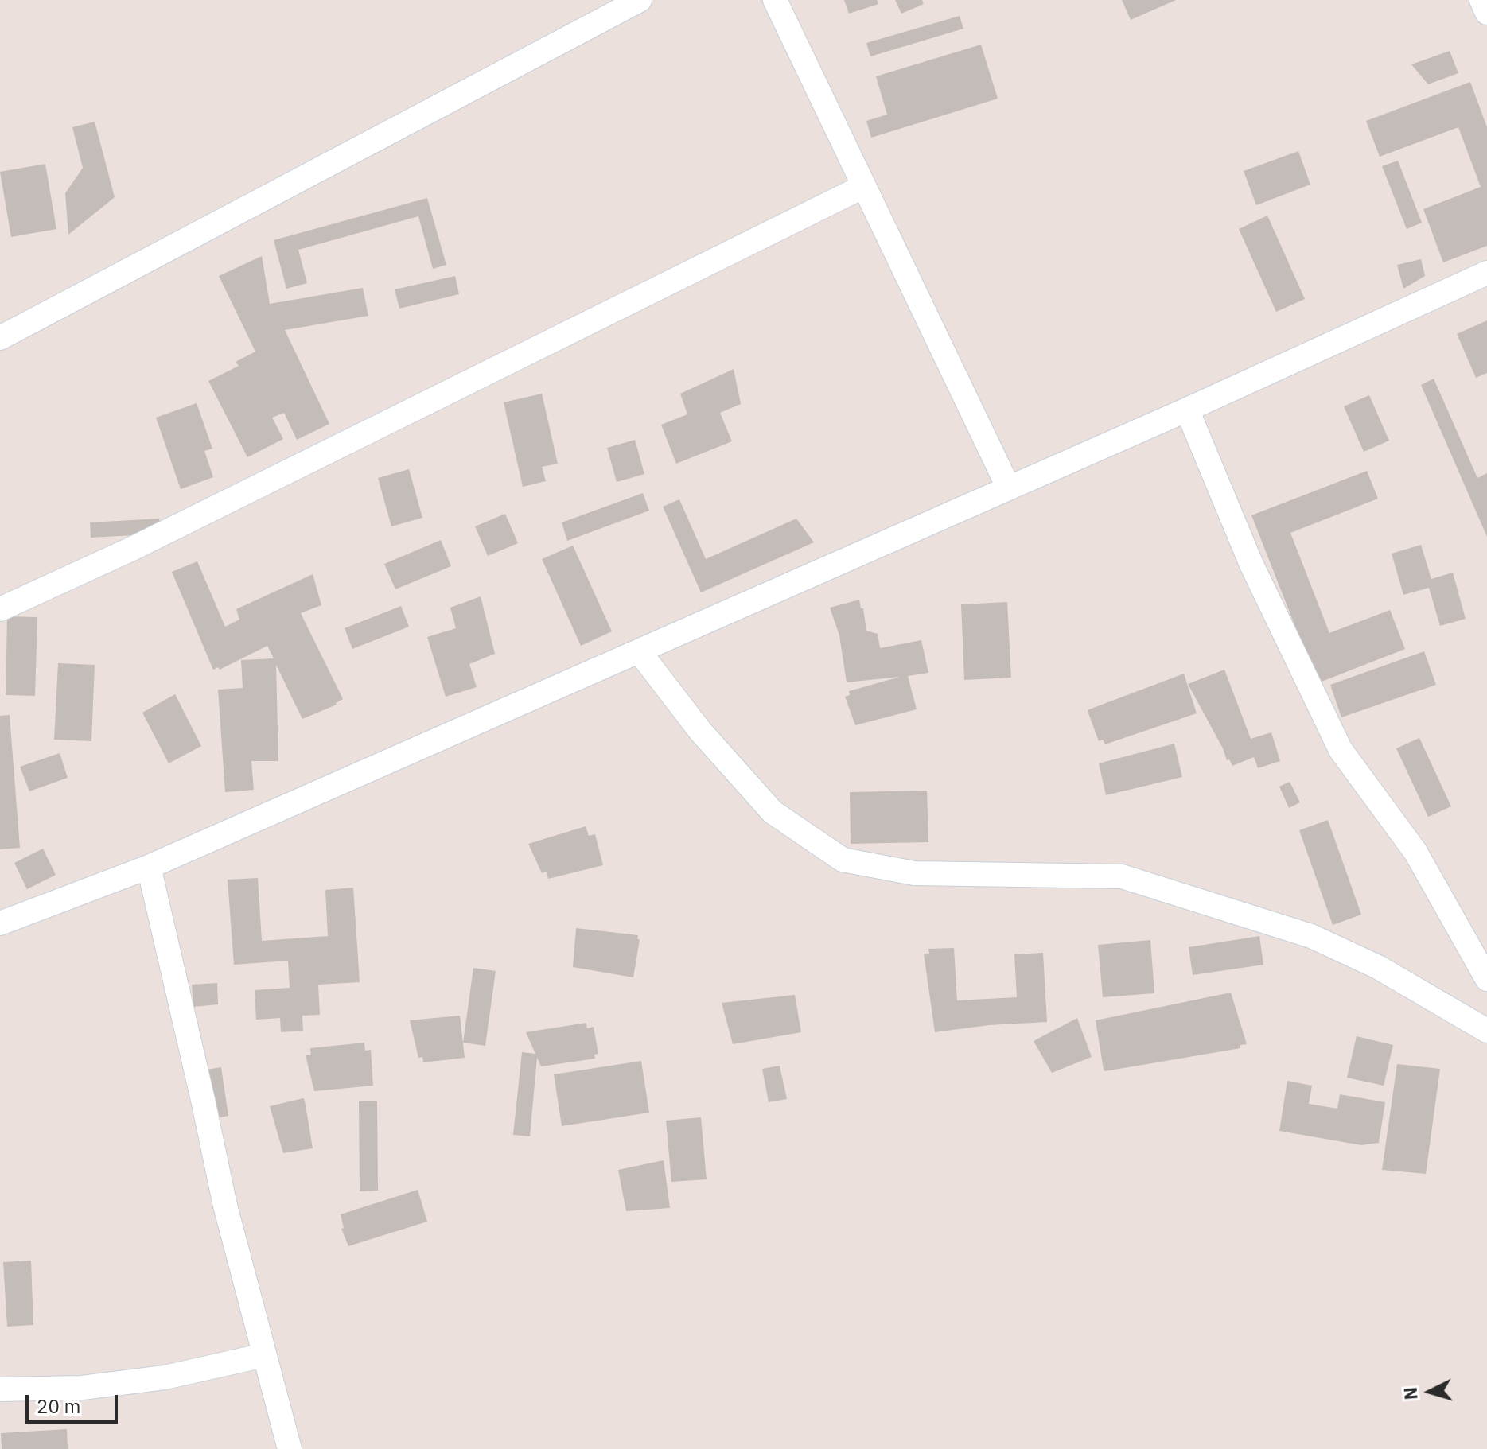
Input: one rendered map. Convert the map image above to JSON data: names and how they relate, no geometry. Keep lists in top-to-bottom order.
{
  "scale_bar": "20 m",
  "north": "left"
}
